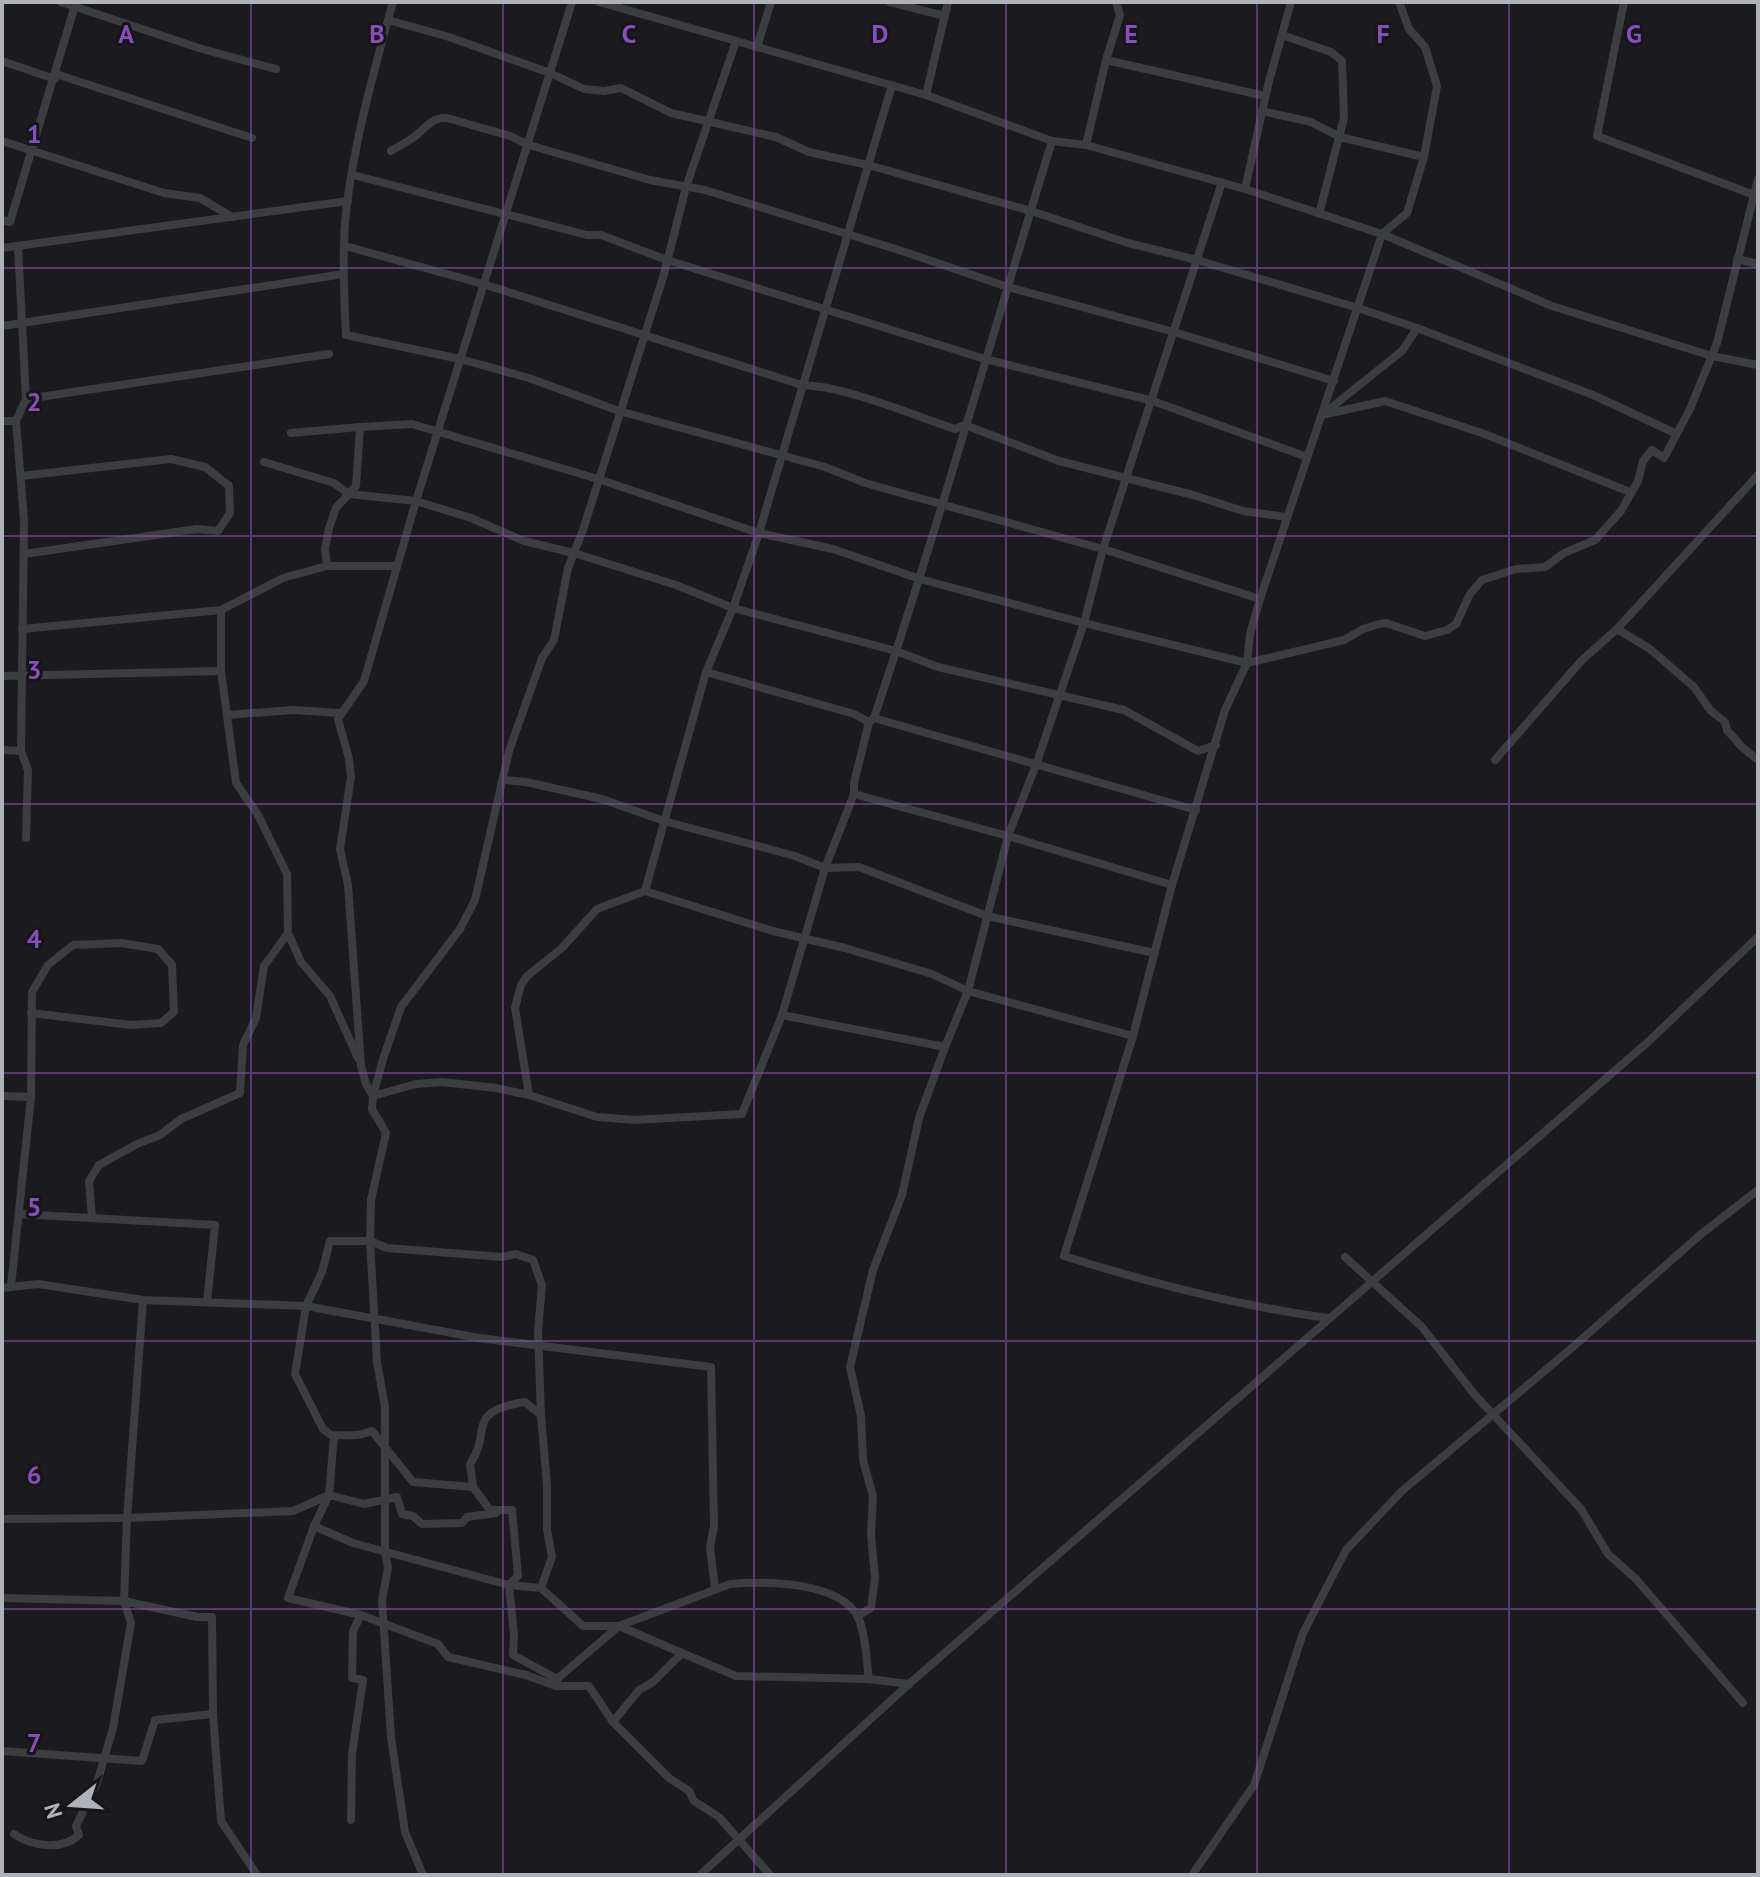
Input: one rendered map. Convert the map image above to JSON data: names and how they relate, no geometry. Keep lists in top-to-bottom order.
{
  "north": "left",
  "grid": {
    "columns": [
      "A",
      "B",
      "C",
      "D",
      "E",
      "F",
      "G"
    ],
    "rows": [
      "1",
      "2",
      "3",
      "4",
      "5",
      "6",
      "7"
    ]
  }
}
